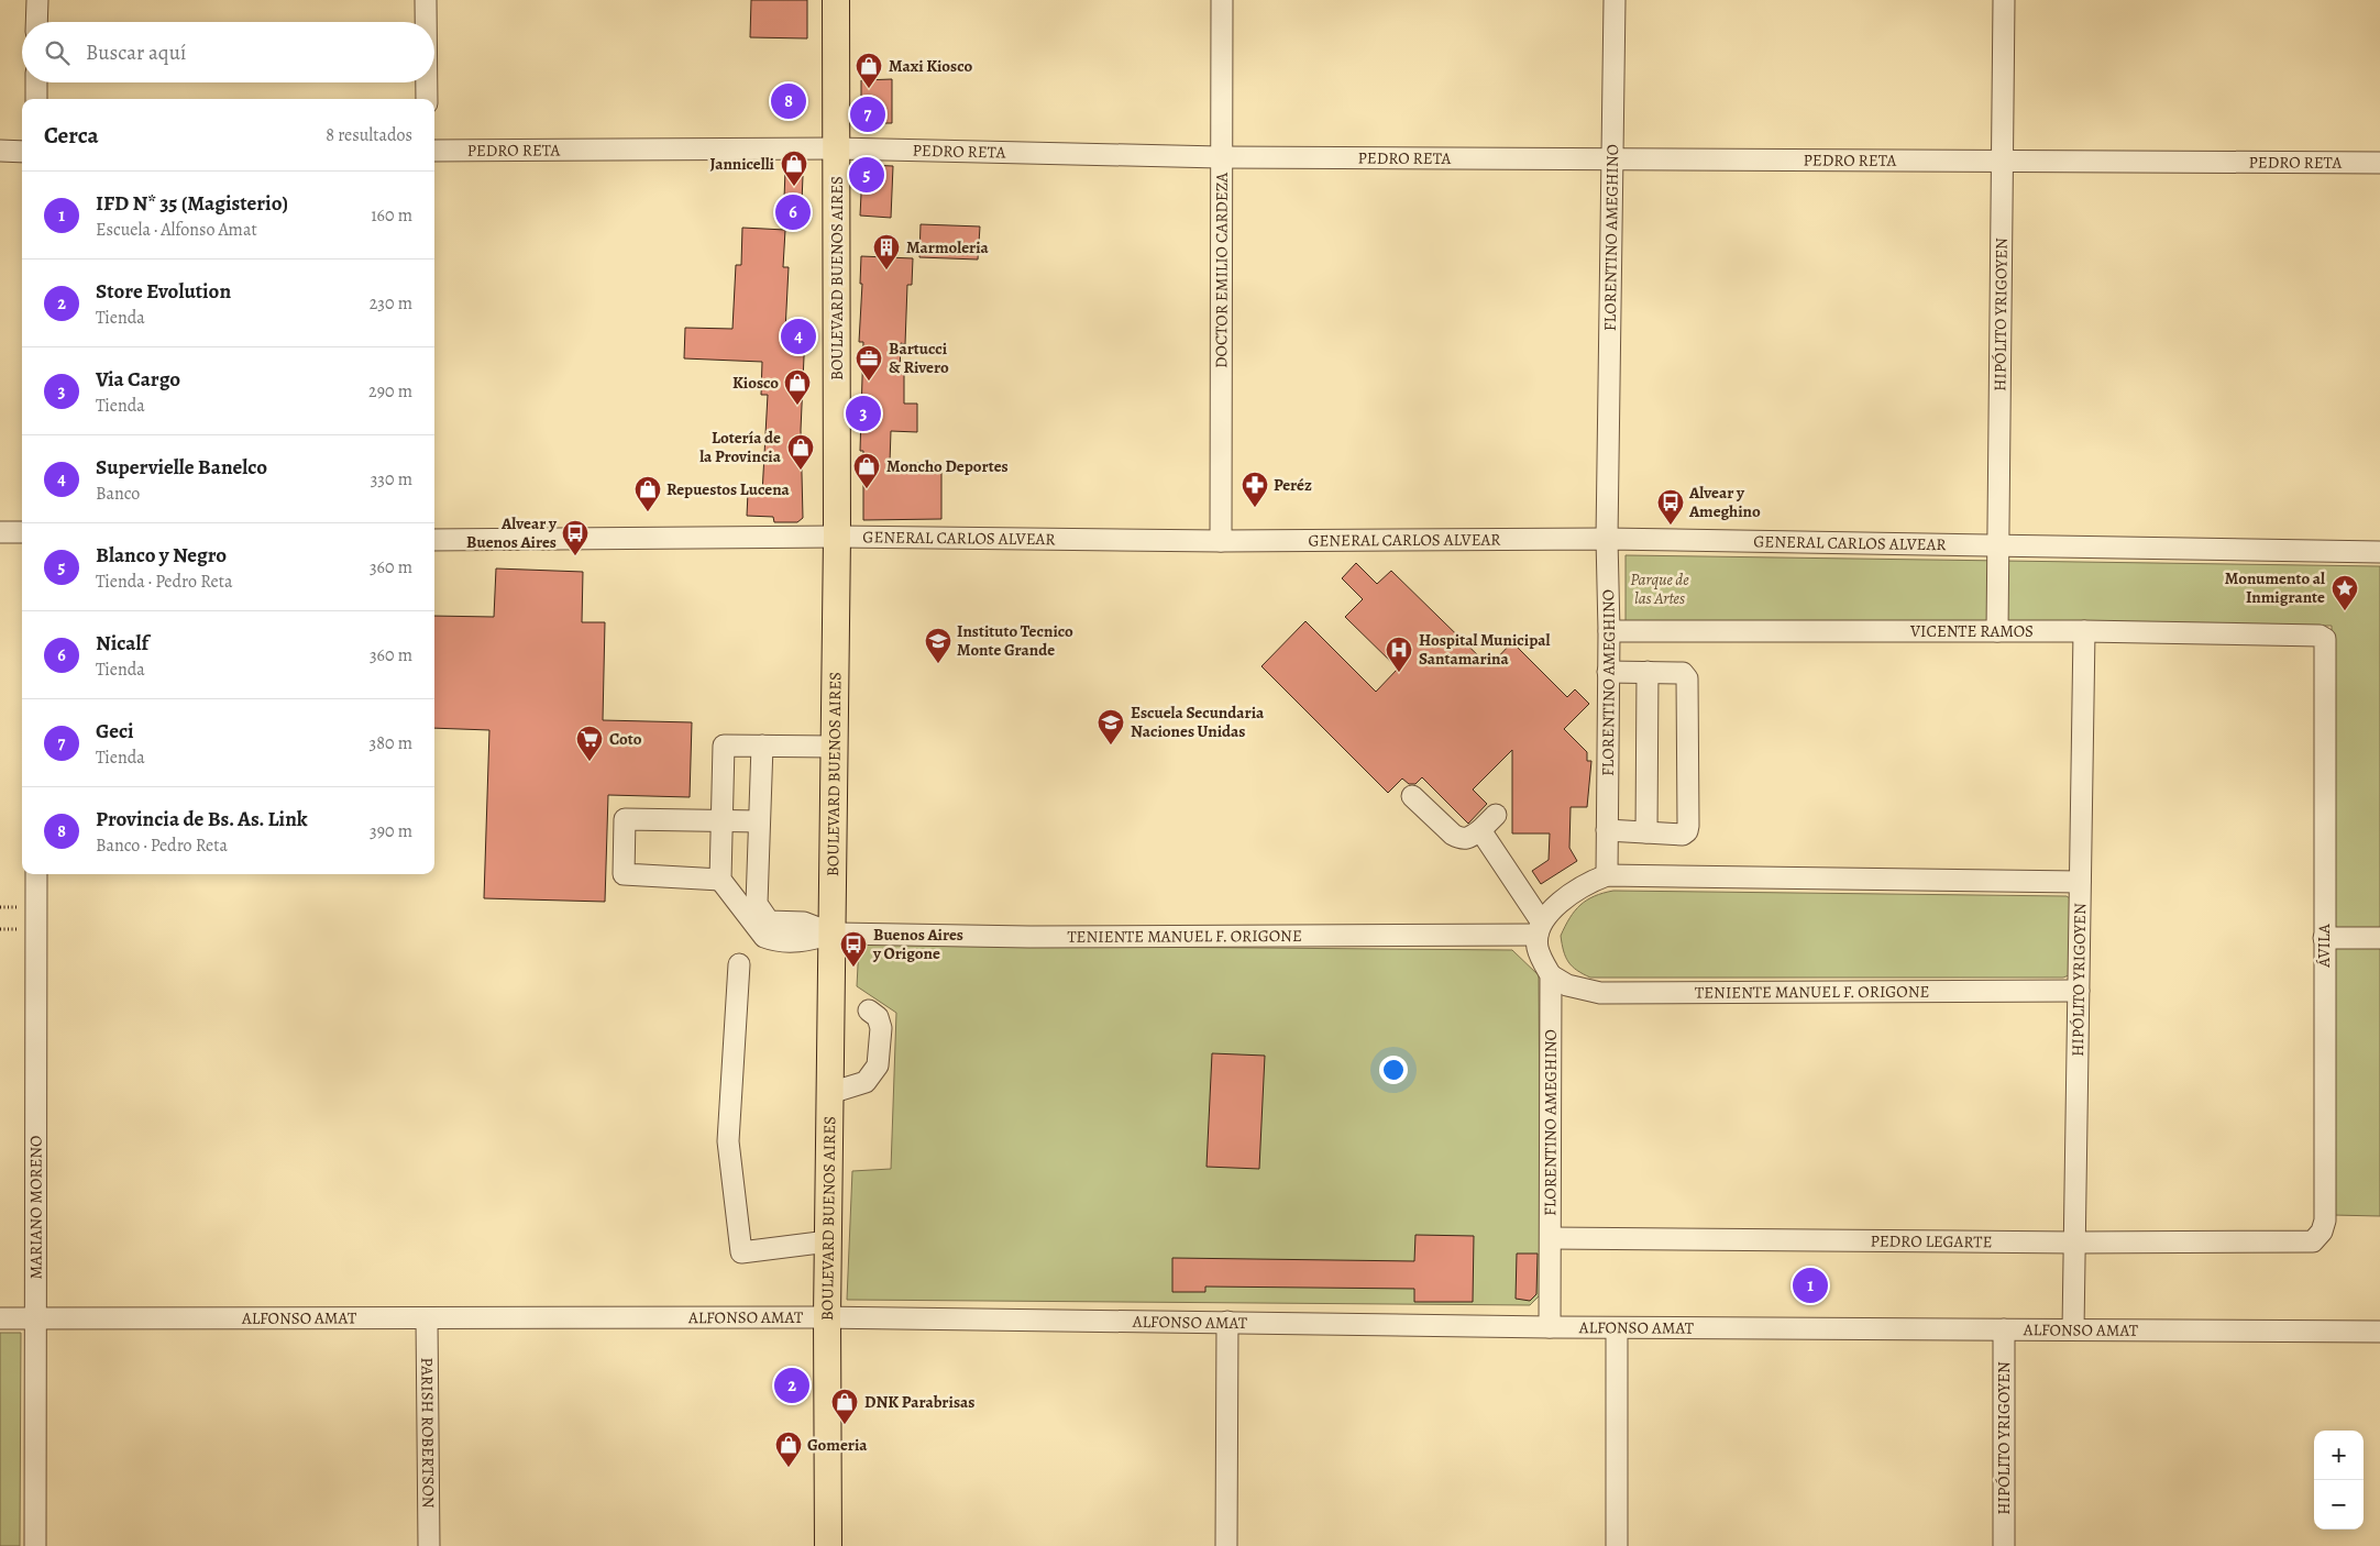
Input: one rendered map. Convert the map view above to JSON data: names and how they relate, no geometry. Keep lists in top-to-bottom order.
{
  "streets": {
    "main road": ["BOULEVARD BUENOS AIRES"],
    "street": [
      "PEDRO RETA",
      "FLORENTINO AMEGHINO",
      "DOCTOR EMILIO CARDEZA",
      "HIPÓLITO YRIGOYEN",
      "GENERAL CARLOS ALVEAR",
      "VICENTE RAMOS",
      "TENIENTE MANUEL F. ORIGONE",
      "ÁVILA",
      "MARIANO MORENO",
      "PEDRO LEGARTE",
      "ALFONSO AMAT",
      "PARISH ROBERTSON"
    ]
  },
  "crossings": [
    ["PEDRO RETA", "FLORENTINO AMEGHINO"],
    ["PEDRO RETA", "DOCTOR EMILIO CARDEZA"],
    ["PEDRO RETA", "BOULEVARD BUENOS AIRES"],
    ["PEDRO RETA", "HIPÓLITO YRIGOYEN"],
    ["FLORENTINO AMEGHINO", "GENERAL CARLOS ALVEAR"],
    ["FLORENTINO AMEGHINO", "VICENTE RAMOS"],
    ["FLORENTINO AMEGHINO", "TENIENTE MANUEL F. ORIGONE"],
    ["FLORENTINO AMEGHINO", "PEDRO LEGARTE"],
    ["FLORENTINO AMEGHINO", "ALFONSO AMAT"],
    ["DOCTOR EMILIO CARDEZA", "GENERAL CARLOS ALVEAR"],
    ["BOULEVARD BUENOS AIRES", "GENERAL CARLOS ALVEAR"],
    ["BOULEVARD BUENOS AIRES", "TENIENTE MANUEL F. ORIGONE"],
    ["BOULEVARD BUENOS AIRES", "ALFONSO AMAT"],
    ["HIPÓLITO YRIGOYEN", "GENERAL CARLOS ALVEAR"],
    ["HIPÓLITO YRIGOYEN", "VICENTE RAMOS"],
    ["HIPÓLITO YRIGOYEN", "TENIENTE MANUEL F. ORIGONE"],
    ["HIPÓLITO YRIGOYEN", "PEDRO LEGARTE"],
    ["HIPÓLITO YRIGOYEN", "ALFONSO AMAT"],
    ["VICENTE RAMOS", "ÁVILA"],
    ["ÁVILA", "PEDRO LEGARTE"],
    ["MARIANO MORENO", "ALFONSO AMAT"],
    ["ALFONSO AMAT", "PARISH ROBERTSON"]
  ],
  "parks": ["Parque de las Artes"],
  "places": {
    "shop": [
      "Maxi Kiosco",
      "Jannicelli",
      "Kiosco",
      "Lotería de la Provincia",
      "Moncho Deportes",
      "Repuestos Lucena",
      "DNK Parabrisas",
      "Gomeria"
    ],
    "building": ["Marmoleria"],
    "office": ["Bartucci & Rivero"],
    "pharmacy": ["Peréz"],
    "bus stop": ["Alvear y Ameghino", "Alvear y Buenos Aires", "Buenos Aires y Origone"],
    "place": ["Monumento al Inmigrante"],
    "school or university": ["Instituto Tecnico Monte Grande", "Escuela Secundaria Naciones Unidas"],
    "hospital": ["Hospital Municipal Santamarina"],
    "supermarket": ["Coto"]
  },
  "page": {
    "search": "Buscar aquí",
    "pins": [
      "8",
      "7",
      "5",
      "6",
      "4",
      "3",
      "1",
      "2"
    ],
    "heading": ["Cerca", "8 resultados"],
    "list": [
      {
        "mark": "1",
        "name": "IFD N* 35 (Magisterio)",
        "note": "Escuela · Alfonso Amat",
        "value": "160 m"
      },
      {
        "mark": "2",
        "name": "Store Evolution",
        "note": "Tienda",
        "value": "230 m"
      },
      {
        "mark": "3",
        "name": "Via Cargo",
        "note": "Tienda",
        "value": "290 m"
      },
      {
        "mark": "4",
        "name": "Supervielle Banelco",
        "note": "Banco",
        "value": "330 m"
      },
      {
        "mark": "5",
        "name": "Blanco y Negro",
        "note": "Tienda · Pedro Reta",
        "value": "360 m"
      },
      {
        "mark": "6",
        "name": "Nicalf",
        "note": "Tienda",
        "value": "360 m"
      },
      {
        "mark": "7",
        "name": "Geci",
        "note": "Tienda",
        "value": "380 m"
      },
      {
        "mark": "8",
        "name": "Provincia de Bs. As. Link",
        "note": "Banco · Pedro Reta",
        "value": "390 m"
      }
    ],
    "map_buttons": ["+", "−"]
  }
}
